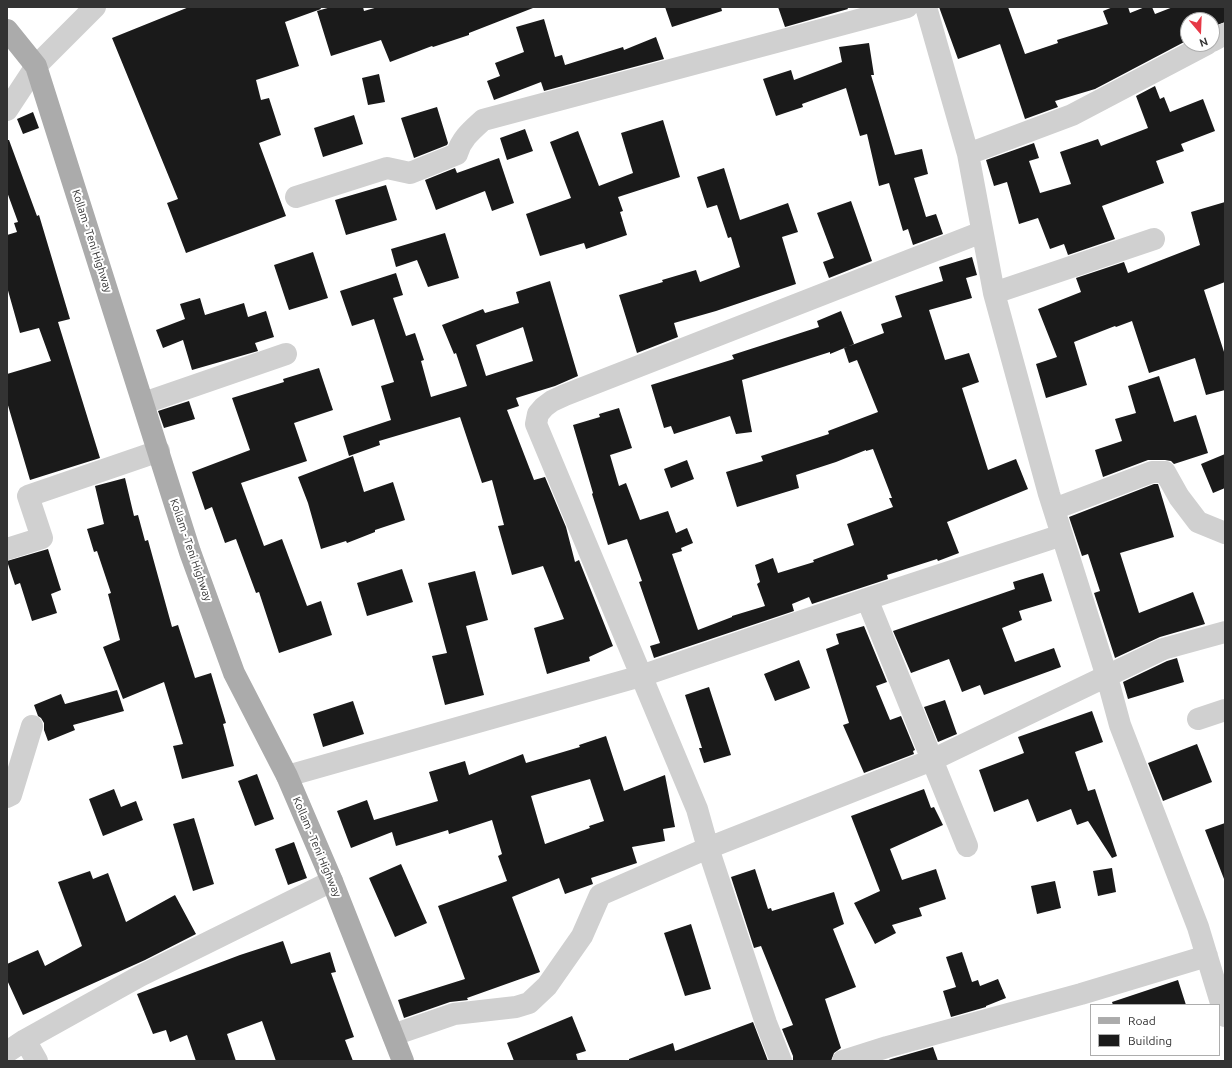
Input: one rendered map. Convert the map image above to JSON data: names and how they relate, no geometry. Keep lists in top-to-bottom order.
{
  "streets": {
    "main road": ["Kollam - Teni Highway"]
  },
  "legend": ["Road", "Building"],
  "north": "bottom"
}
